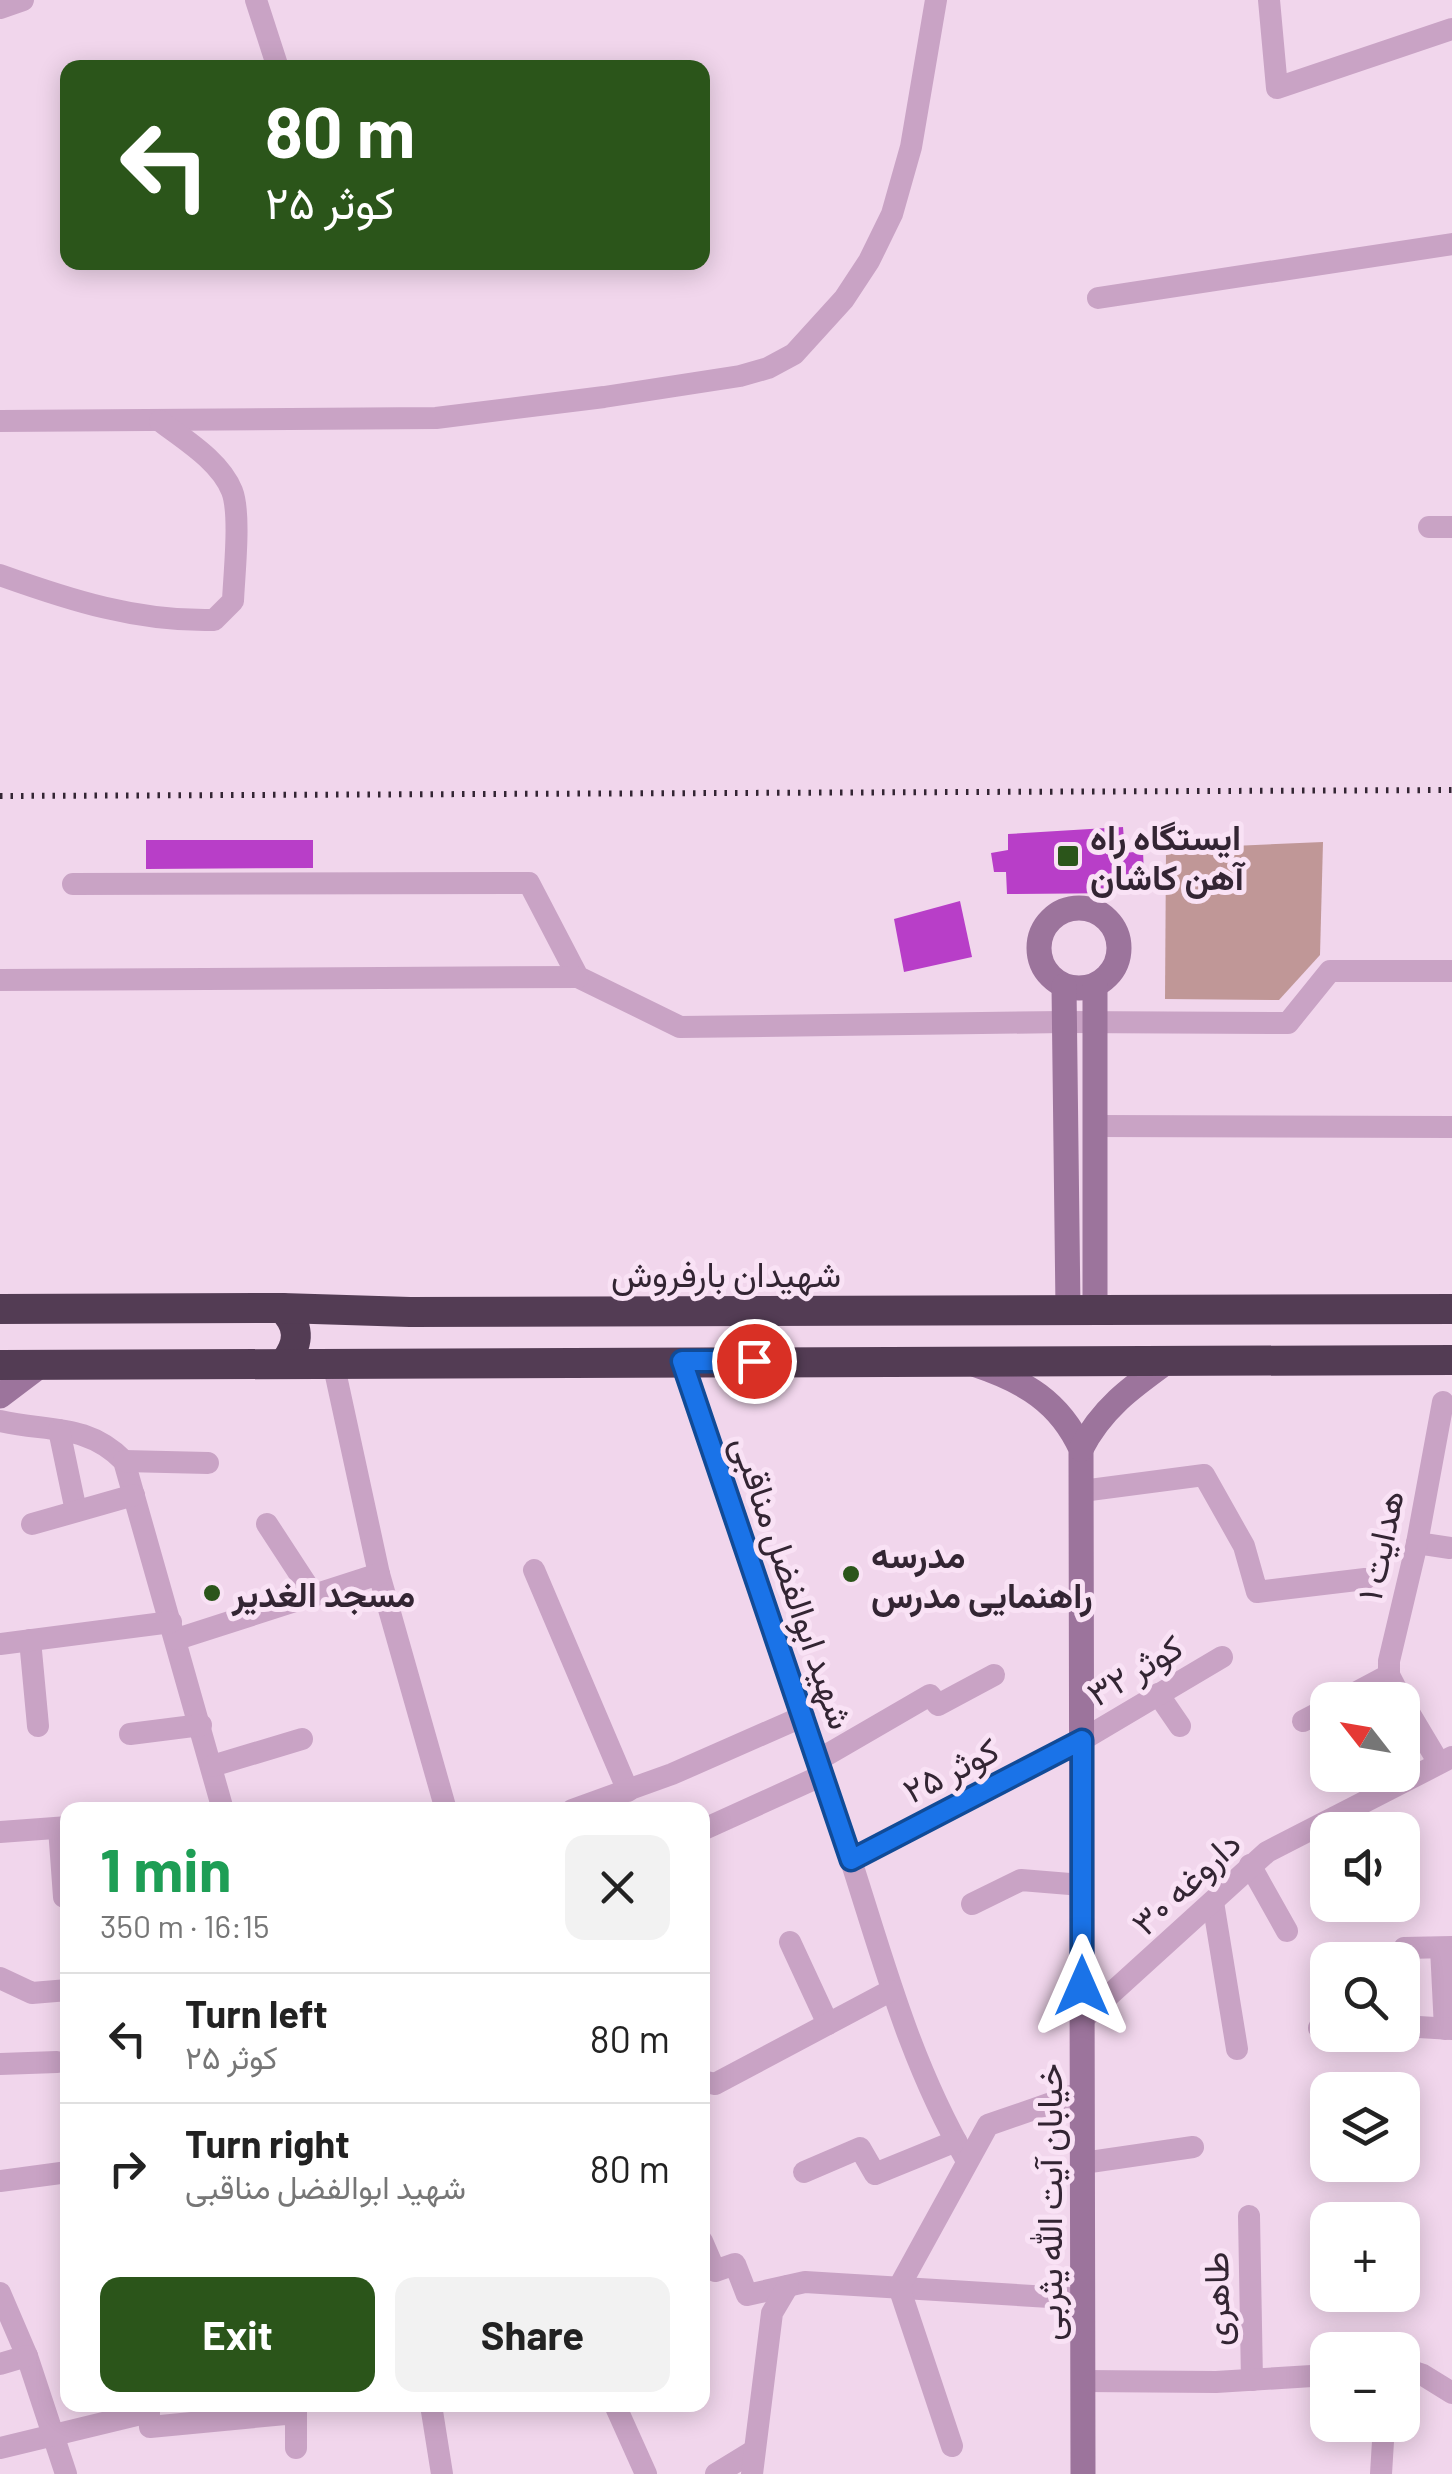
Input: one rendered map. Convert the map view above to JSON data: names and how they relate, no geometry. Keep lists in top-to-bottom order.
{
  "streets": {
    "highway": ["شهیدان بارفروش"],
    "main road": ["خیابان آیت الله یثربی"],
    "street": [
      "هدایت ۱",
      "شهید ابوالفضل مناقبی",
      "کوثر ۳۲",
      "کوثر ۲۵",
      "داروغه ۳۰",
      "طاهری"
    ]
  },
  "crossings": [
    ["شهید ابوالفضل مناقبی", "کوثر ۲۵"],
    ["کوثر ۳۲", "کوثر ۲۵"],
    ["کوثر ۳۲", "خیابان آیت الله یثربی"],
    ["کوثر ۲۵", "خیابان آیت الله یثربی"],
    ["داروغه ۳۰", "خیابان آیت الله یثربی"]
  ],
  "places": {
    "transit": ["ایستگاه راه آهن کاشان"],
    "other": ["مدرسه راهنمایی مدرس", "مسجد الغدیر"]
  },
  "north": "top left",
  "page": {
    "turn": ["80 m", "کوثر ۲۵"],
    "map_buttons": ["+", "−"],
    "heading": ["1 min", "350 m · 16:15"],
    "list": [
      {
        "name": "Turn left",
        "note": "کوثر ۲۵",
        "value": "80 m"
      },
      {
        "name": "Turn right",
        "note": "شهید ابوالفضل مناقبی",
        "value": "80 m"
      }
    ],
    "buttons": ["Exit", "Share"]
  }
}
